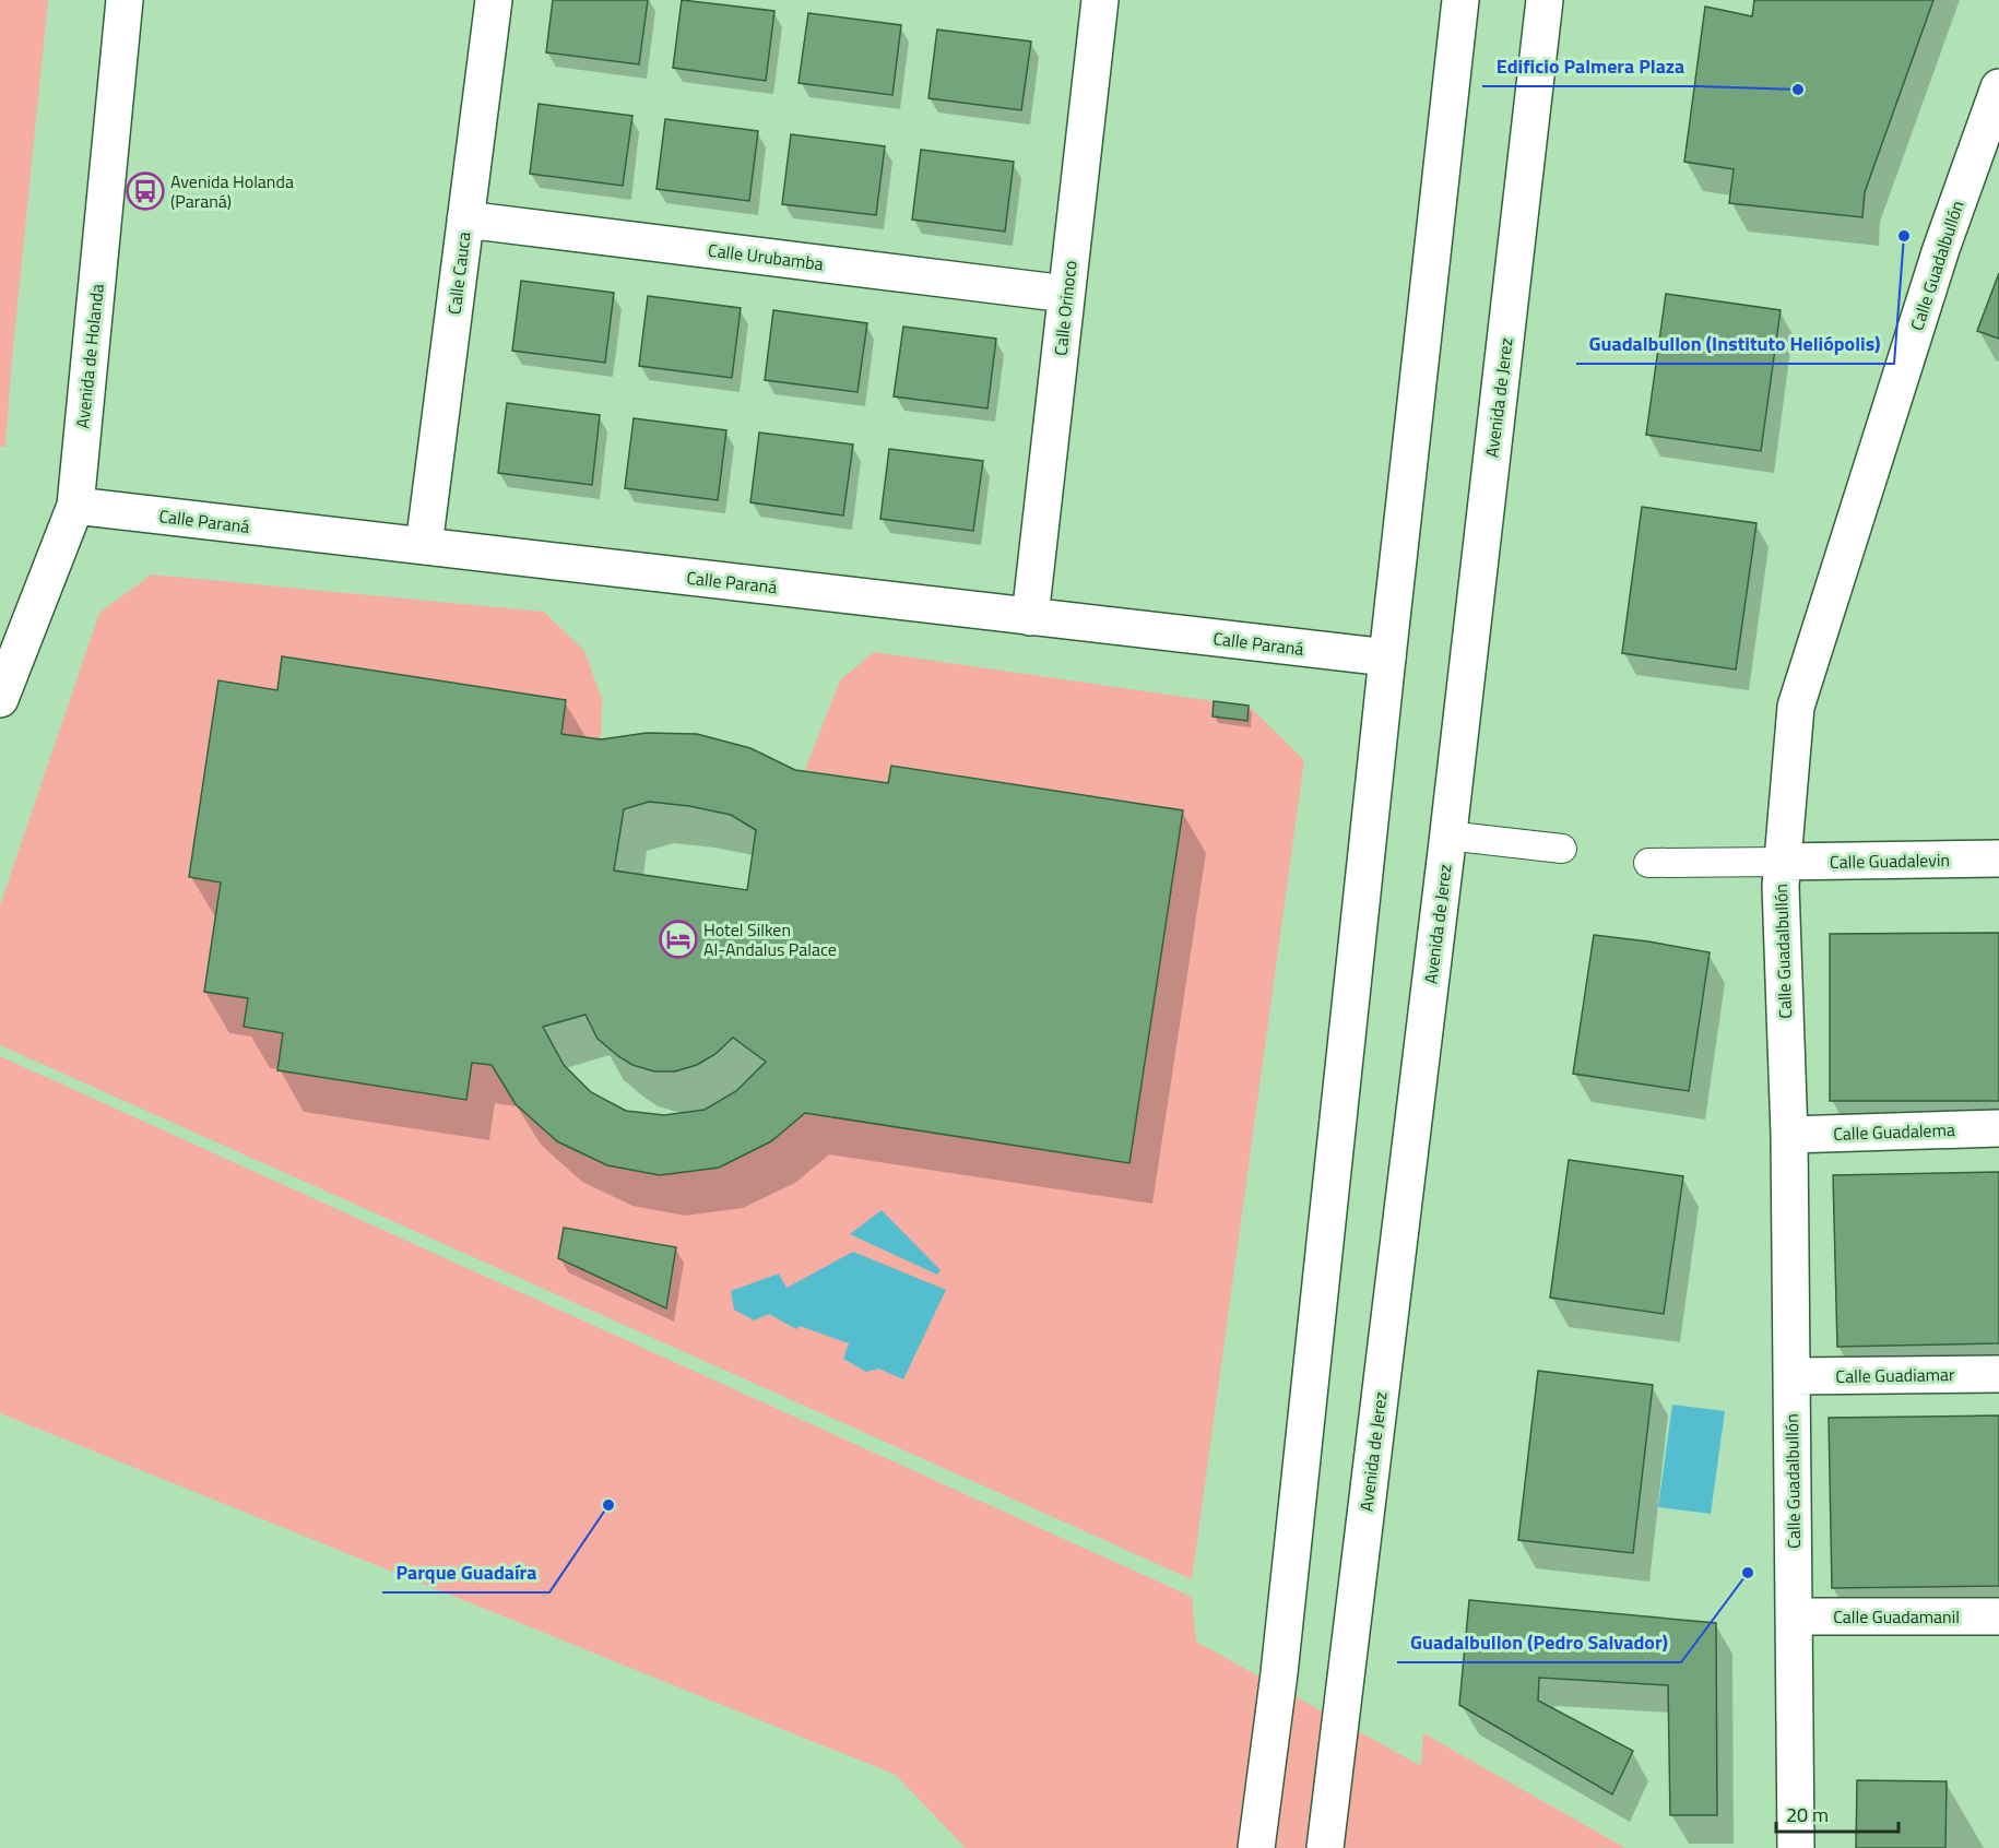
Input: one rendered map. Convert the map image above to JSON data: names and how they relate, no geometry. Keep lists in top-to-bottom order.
{
  "streets": {
    "street": [
      "Calle Urubamba",
      "Calle Guadalbullón",
      "Calle Cauca",
      "Calle Orinoco",
      "Avenida de Holanda",
      "Avenida de Jerez",
      "Calle Paraná",
      "Calle Guadalevin",
      "Calle Guadalema",
      "Calle Guadiamar",
      "Calle Guadamanil"
    ]
  },
  "crossings": [
    ["Calle Urubamba", "Calle Cauca"],
    ["Calle Urubamba", "Calle Orinoco"],
    ["Calle Guadalbullón", "Calle Guadalevin"],
    ["Calle Guadalbullón", "Calle Guadalema"],
    ["Calle Guadalbullón", "Calle Guadiamar"],
    ["Calle Guadalbullón", "Calle Guadamanil"],
    ["Calle Cauca", "Calle Paraná"],
    ["Calle Orinoco", "Calle Paraná"],
    ["Avenida de Holanda", "Calle Paraná"]
  ],
  "places": {
    "other": [
      "Edificio Palmera Plaza",
      "Guadalbullon (Instituto Heliópolis)",
      "Parque Guadaíra",
      "Guadalbullon (Pedro Salvador)"
    ],
    "bus stop": ["Avenida Holanda (Paraná)"],
    "hotel": ["Hotel Silken Al-Andalus Palace"]
  },
  "scale_bar": "20 m"
}
